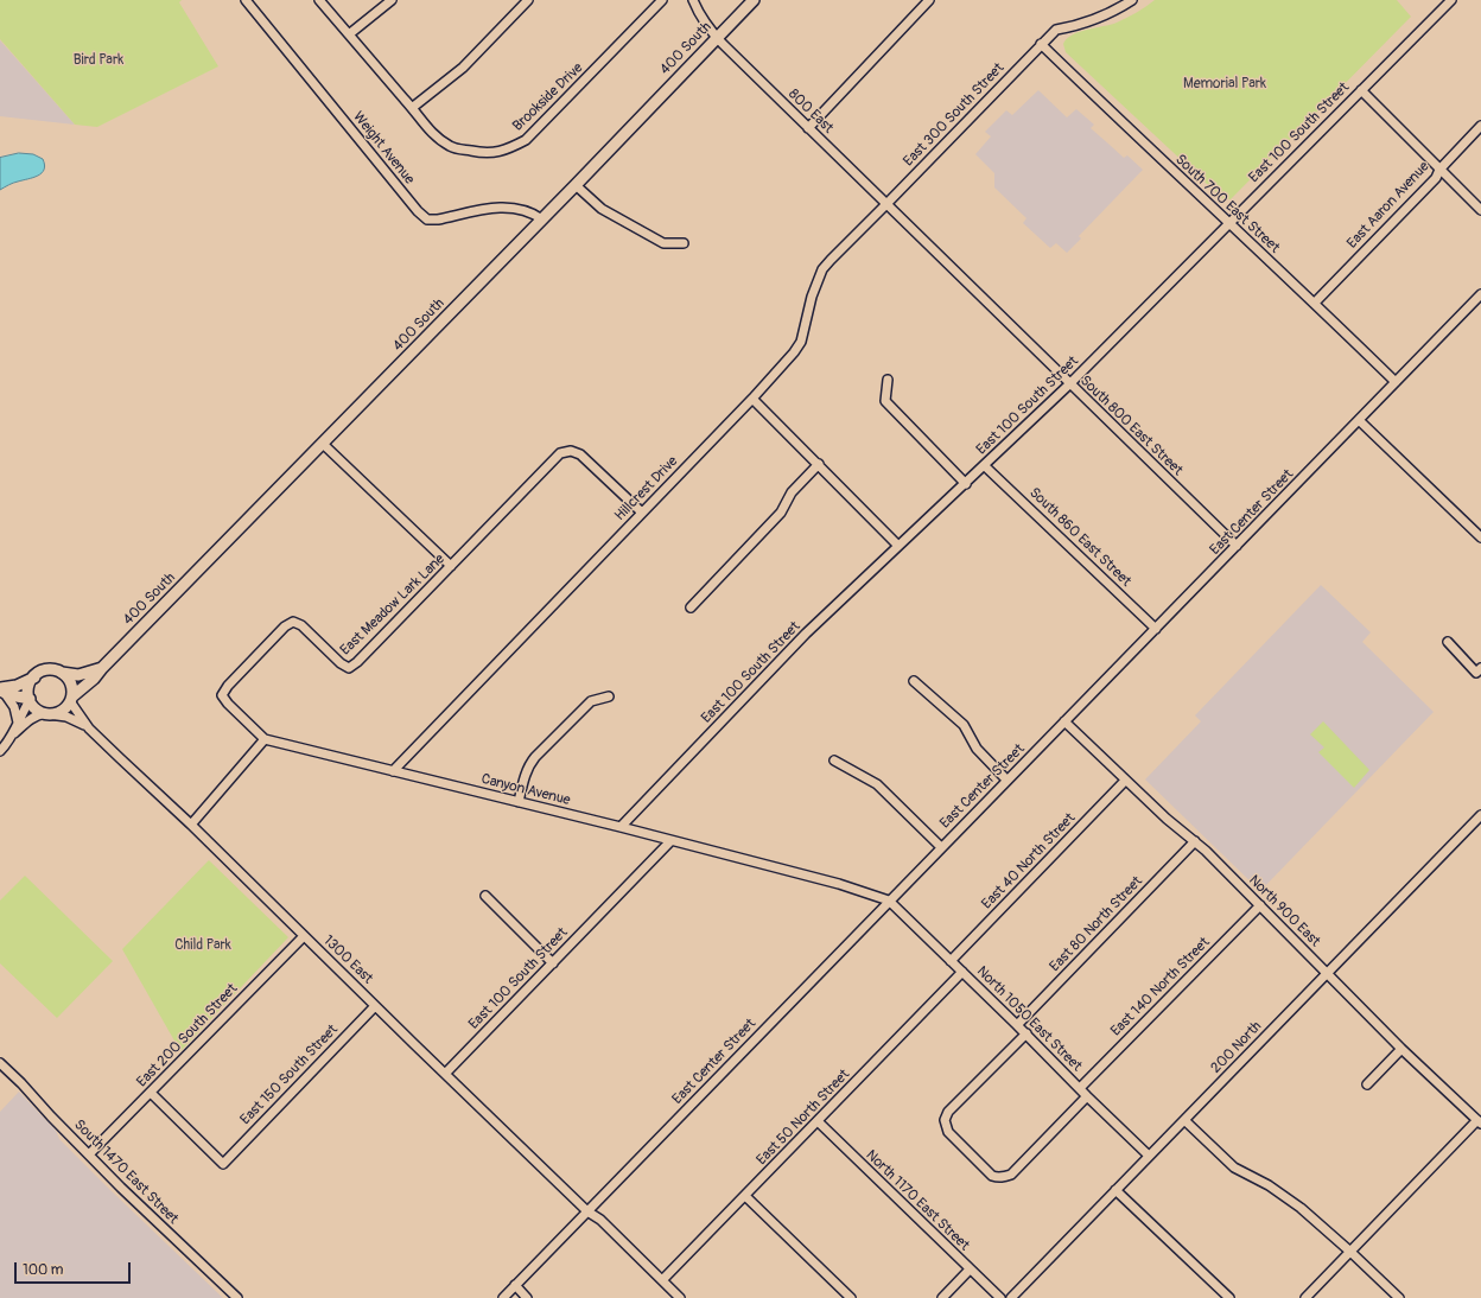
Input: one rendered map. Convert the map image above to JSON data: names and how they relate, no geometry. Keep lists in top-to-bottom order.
{
  "streets": {
    "main road": ["400 South"],
    "street": [
      "Brookside Drive",
      "800 East",
      "East 300 South Street",
      "East 100 South Street",
      "Weight Avenue",
      "South 700 East Street",
      "East Aaron Avenue",
      "South 800 East Street",
      "Hillcrest Drive",
      "East Center Street",
      "South 860 East Street",
      "East Meadow Lark Lane",
      "Canyon Avenue",
      "East 40 North Street",
      "North 900 East",
      "East 80 North Street",
      "1300 East",
      "East 140 North Street",
      "North 1050 East Street",
      "East 200 South Street",
      "200 North",
      "East 150 South Street",
      "East 50 North Street",
      "South 1470 East Street",
      "North 1170 East Street"
    ]
  },
  "crossings": [
    ["400 South", "800 East"],
    ["400 South", "Weight Avenue"],
    ["400 South", "1300 East"],
    ["800 East", "East 300 South Street"],
    ["800 East", "South 800 East Street"],
    ["800 East", "Hillcrest Drive"],
    ["East 300 South Street", "South 700 East Street"],
    ["East 300 South Street", "South 800 East Street"],
    ["East 300 South Street", "Hillcrest Drive"],
    ["East 100 South Street", "South 700 East Street"],
    ["East 100 South Street", "South 800 East Street"],
    ["East 100 South Street", "South 860 East Street"],
    ["East 100 South Street", "Canyon Avenue"],
    ["East 100 South Street", "1300 East"],
    ["South 700 East Street", "East Aaron Avenue"],
    ["South 700 East Street", "East Center Street"],
    ["South 800 East Street", "Hillcrest Drive"],
    ["South 800 East Street", "East Center Street"],
    ["Hillcrest Drive", "East Meadow Lark Lane"],
    ["Hillcrest Drive", "Canyon Avenue"],
    ["East Center Street", "South 860 East Street"],
    ["East Center Street", "Canyon Avenue"],
    ["East Center Street", "North 900 East"],
    ["East Center Street", "1300 East"],
    ["East Center Street", "North 1050 East Street"],
    ["East Meadow Lark Lane", "Canyon Avenue"],
    ["Canyon Avenue", "North 1050 East Street"],
    ["East 40 North Street", "North 900 East"],
    ["East 40 North Street", "North 1050 East Street"],
    ["North 900 East", "East 80 North Street"],
    ["North 900 East", "East 140 North Street"],
    ["North 900 East", "200 North"],
    ["East 80 North Street", "North 1050 East Street"],
    ["1300 East", "East 200 South Street"],
    ["1300 East", "East 150 South Street"],
    ["1300 East", "East 50 North Street"],
    ["East 140 North Street", "North 1050 East Street"],
    ["North 1050 East Street", "200 North"],
    ["North 1050 East Street", "East 50 North Street"],
    ["East 200 South Street", "East 150 South Street"],
    ["East 200 South Street", "South 1470 East Street"],
    ["East 50 North Street", "North 1170 East Street"]
  ],
  "parks": ["Bird Park", "Memorial Park", "Child Park"],
  "scale_bar": "100 m"
}
